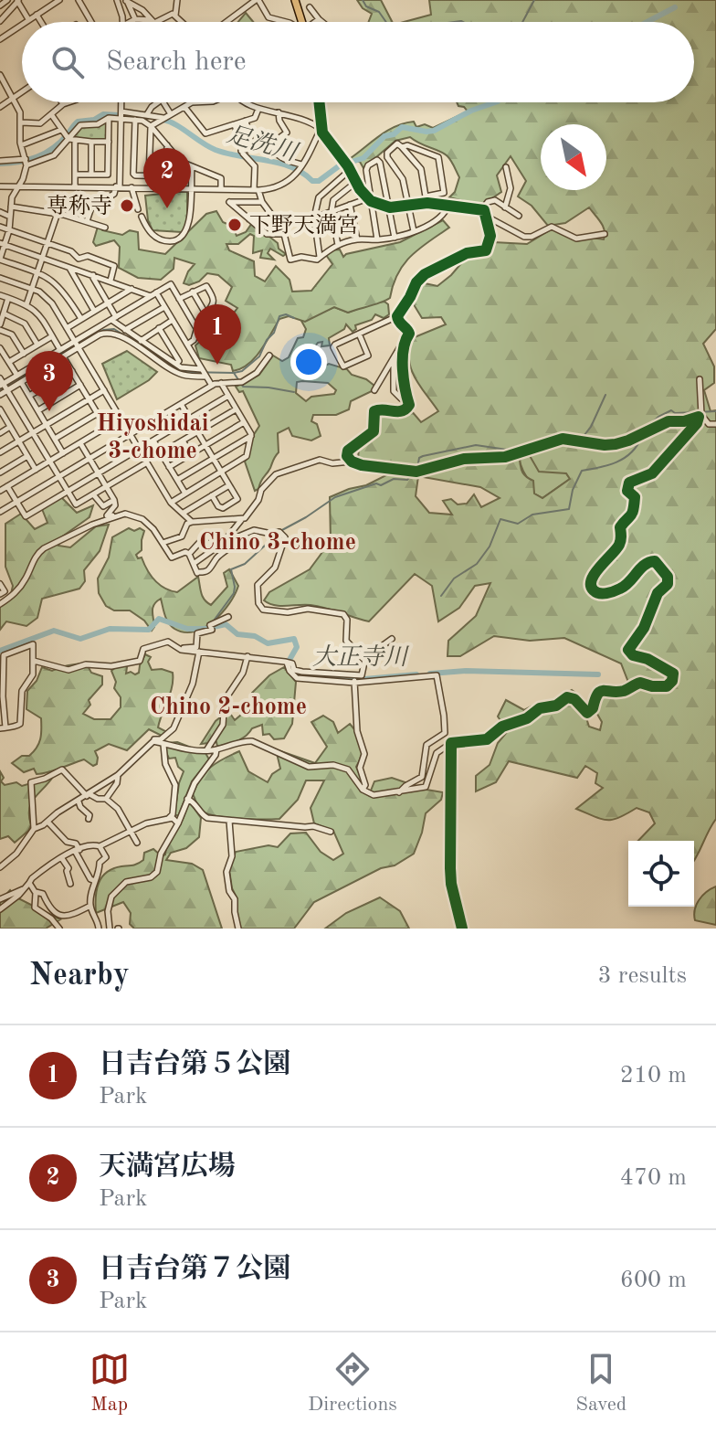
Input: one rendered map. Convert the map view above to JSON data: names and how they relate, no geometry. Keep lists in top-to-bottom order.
{
  "districts": ["Hiyoshidai 3-chome", "Chino 3-chome", "Chino 2-chome"],
  "water": ["足洗川", "大正寺川"],
  "places": ["専称寺", "下野天満宮"],
  "north": "bottom right",
  "page": {
    "search": "Search here",
    "pins": ["2", "1", "3"],
    "heading": ["Nearby", "3 results"],
    "list": [
      {
        "mark": "1",
        "name": "日吉台第５公園",
        "note": "Park",
        "value": "210 m"
      },
      {
        "mark": "2",
        "name": "天満宮広場",
        "note": "Park",
        "value": "470 m"
      },
      {
        "mark": "3",
        "name": "日吉台第７公園",
        "note": "Park",
        "value": "600 m"
      }
    ],
    "nav": ["Map", "Directions", "Saved"]
  }
}
